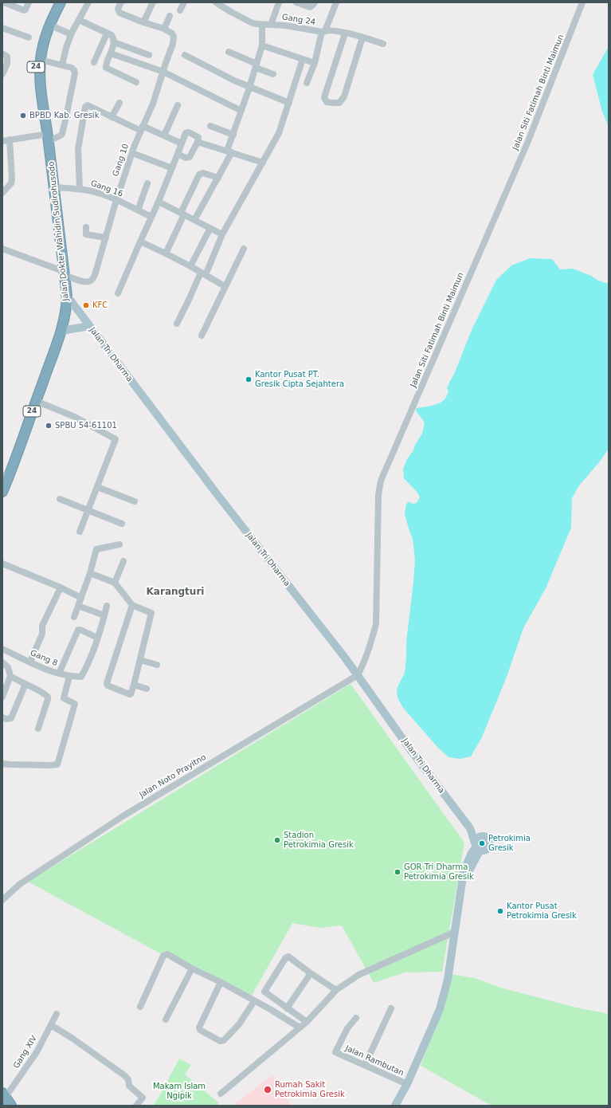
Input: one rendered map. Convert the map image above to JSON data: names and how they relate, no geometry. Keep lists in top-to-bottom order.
{
  "streets": {
    "highway": ["24", "Jalan Dokter Wahidin Sudirohusodo"],
    "main road": ["Jalan Tri Dharma"],
    "street": [
      "Gang 24",
      "Jalan Siti Fatimah Binti Maimun",
      "Gang 10",
      "Gang 16",
      "Gang 8",
      "Jalan Noto Prayitno",
      "Gang XIV",
      "Jalan Rambutan"
    ]
  },
  "crossings": [
    ["Jalan Siti Fatimah Binti Maimun", "Jalan Tri Dharma"],
    ["Jalan Siti Fatimah Binti Maimun", "Jalan Noto Prayitno"],
    ["Gang 10", "Gang 16"],
    ["Gang 10", "Jalan Dokter Wahidin Sudirohusodo"],
    ["Gang 16", "Jalan Dokter Wahidin Sudirohusodo"],
    ["Jalan Dokter Wahidin Sudirohusodo", "Jalan Tri Dharma"],
    ["Jalan Tri Dharma", "Jalan Noto Prayitno"]
  ],
  "districts": ["Karangturi"],
  "parks": ["Makam Islam Ngipik"],
  "places": [
    "BPBD Kab. Gresik",
    "KFC",
    "Kantor Pusat PT. Gresik Cipta Sejahtera",
    "SPBU 54-61101",
    "Stadion Petrokimia Gresik",
    "Petrokimia Gresik",
    "GOR Tri Dharma Petrokimia Gresik",
    "Kantor Pusat Petrokimia Gresik",
    "Rumah Sakit Petrokimia Gresik"
  ]
}
